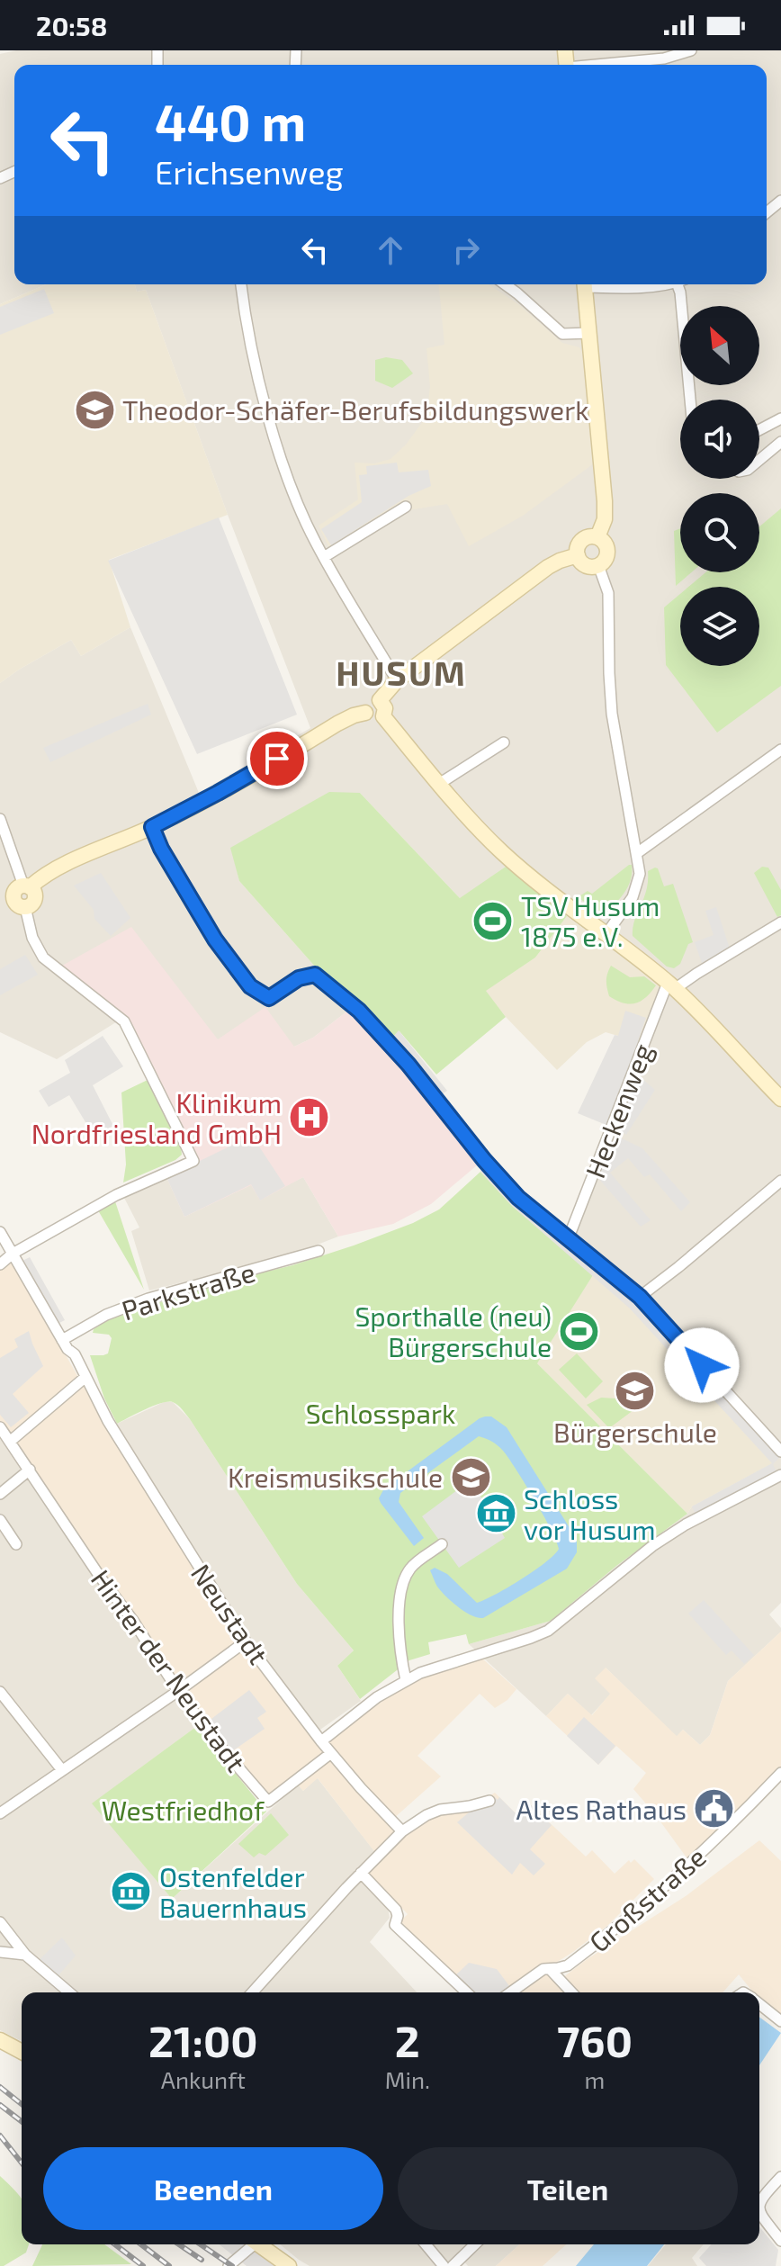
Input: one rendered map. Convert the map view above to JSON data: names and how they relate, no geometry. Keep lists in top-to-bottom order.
{
  "streets": {
    "street": [
      "Heckenweg",
      "Parkstraße",
      "Neustadt",
      "Hinter der Neustadt",
      "Großstraße"
    ]
  },
  "crossings": [
    ["Parkstraße", "Neustadt"],
    ["Neustadt", "Hinter der Neustadt"]
  ],
  "districts": ["HUSUM"],
  "parks": ["Schlosspark", "Westfriedhof"],
  "places": {
    "school or university": ["Theodor-Schäfer-Berufsbildungswerk", "Bürgerschule", "Kreismusikschule"],
    "sports": ["TSV Husum 1875 e.V.", "Sporthalle (neu) Bürgerschule"],
    "hospital": ["Klinikum Nordfriesland GmbH"],
    "museum": ["Schloss vor Husum", "Ostenfelder Bauernhaus"],
    "public building": ["Altes Rathaus"]
  },
  "north": "top left",
  "page": {
    "status": "20:58",
    "turn": ["440 m", "Erichsenweg"],
    "eta": [
      "21:00",
      "Ankunft",
      "2",
      "Min.",
      "760",
      "m"
    ],
    "buttons": ["Beenden", "Teilen"]
  }
}
